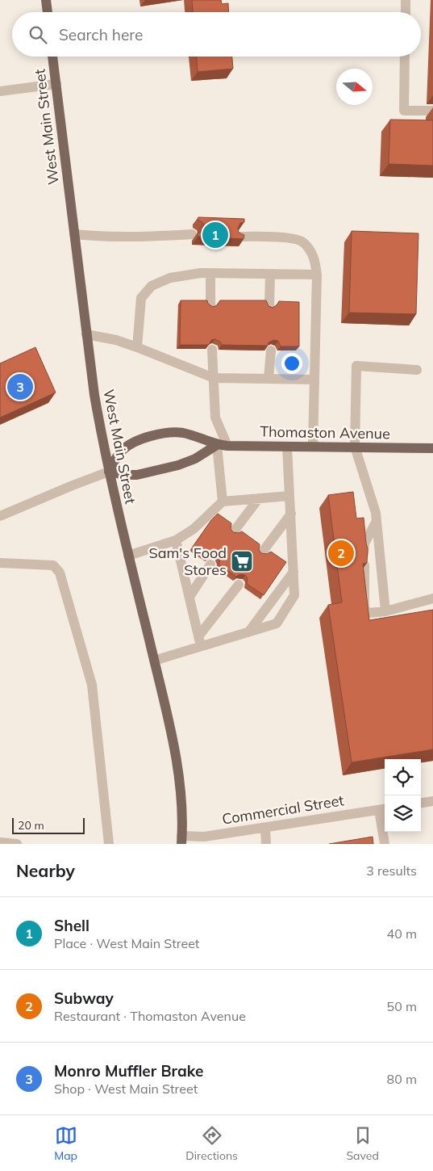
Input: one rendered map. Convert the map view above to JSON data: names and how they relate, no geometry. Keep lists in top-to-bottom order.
{
  "streets": {
    "main road": ["West Main Street", "Thomaston Avenue"],
    "street": ["Commercial Street"]
  },
  "crossings": [
    ["West Main Street", "Thomaston Avenue"],
    ["West Main Street", "Commercial Street"]
  ],
  "places": {
    "supermarket": ["Sam's Food Stores"]
  },
  "scale_bar": "20 m",
  "north": "right",
  "page": {
    "search": "Search here",
    "pins": ["1", "3", "2"],
    "scale": "20 m",
    "heading": ["Nearby", "3 results"],
    "list": [
      {
        "mark": "1",
        "name": "Shell",
        "note": "Place · West Main Street",
        "value": "40 m"
      },
      {
        "mark": "2",
        "name": "Subway",
        "note": "Restaurant · Thomaston Avenue",
        "value": "50 m"
      },
      {
        "mark": "3",
        "name": "Monro Muffler Brake",
        "note": "Shop · West Main Street",
        "value": "80 m"
      }
    ],
    "nav": ["Map", "Directions", "Saved"]
  }
}
